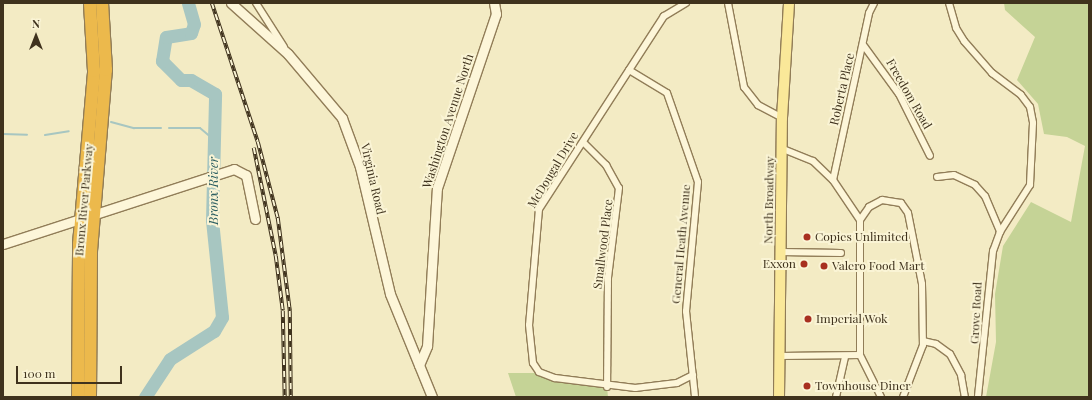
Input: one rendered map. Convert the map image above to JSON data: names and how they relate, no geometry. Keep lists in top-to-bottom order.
{
  "streets": {
    "highway": ["Bronx River Parkway"],
    "main road": ["North Broadway"],
    "street": [
      "Roberta Place",
      "Freedom Road",
      "Washington Avenue North",
      "McDougal Drive",
      "Virginia Road",
      "Smallwood Place",
      "General Heath Avenue",
      "Grove Road"
    ]
  },
  "crossings": [
    ["Roberta Place", "Freedom Road"],
    ["Washington Avenue North", "Virginia Road"],
    ["McDougal Drive", "Smallwood Place"],
    ["McDougal Drive", "General Heath Avenue"]
  ],
  "water": ["Bronx River"],
  "places": [
    "Copies Unlimited",
    "Exxon",
    "Valero Food Mart",
    "Imperial Wok",
    "Townhouse Diner"
  ],
  "scale_bar": "100 m",
  "north": "top"
}
